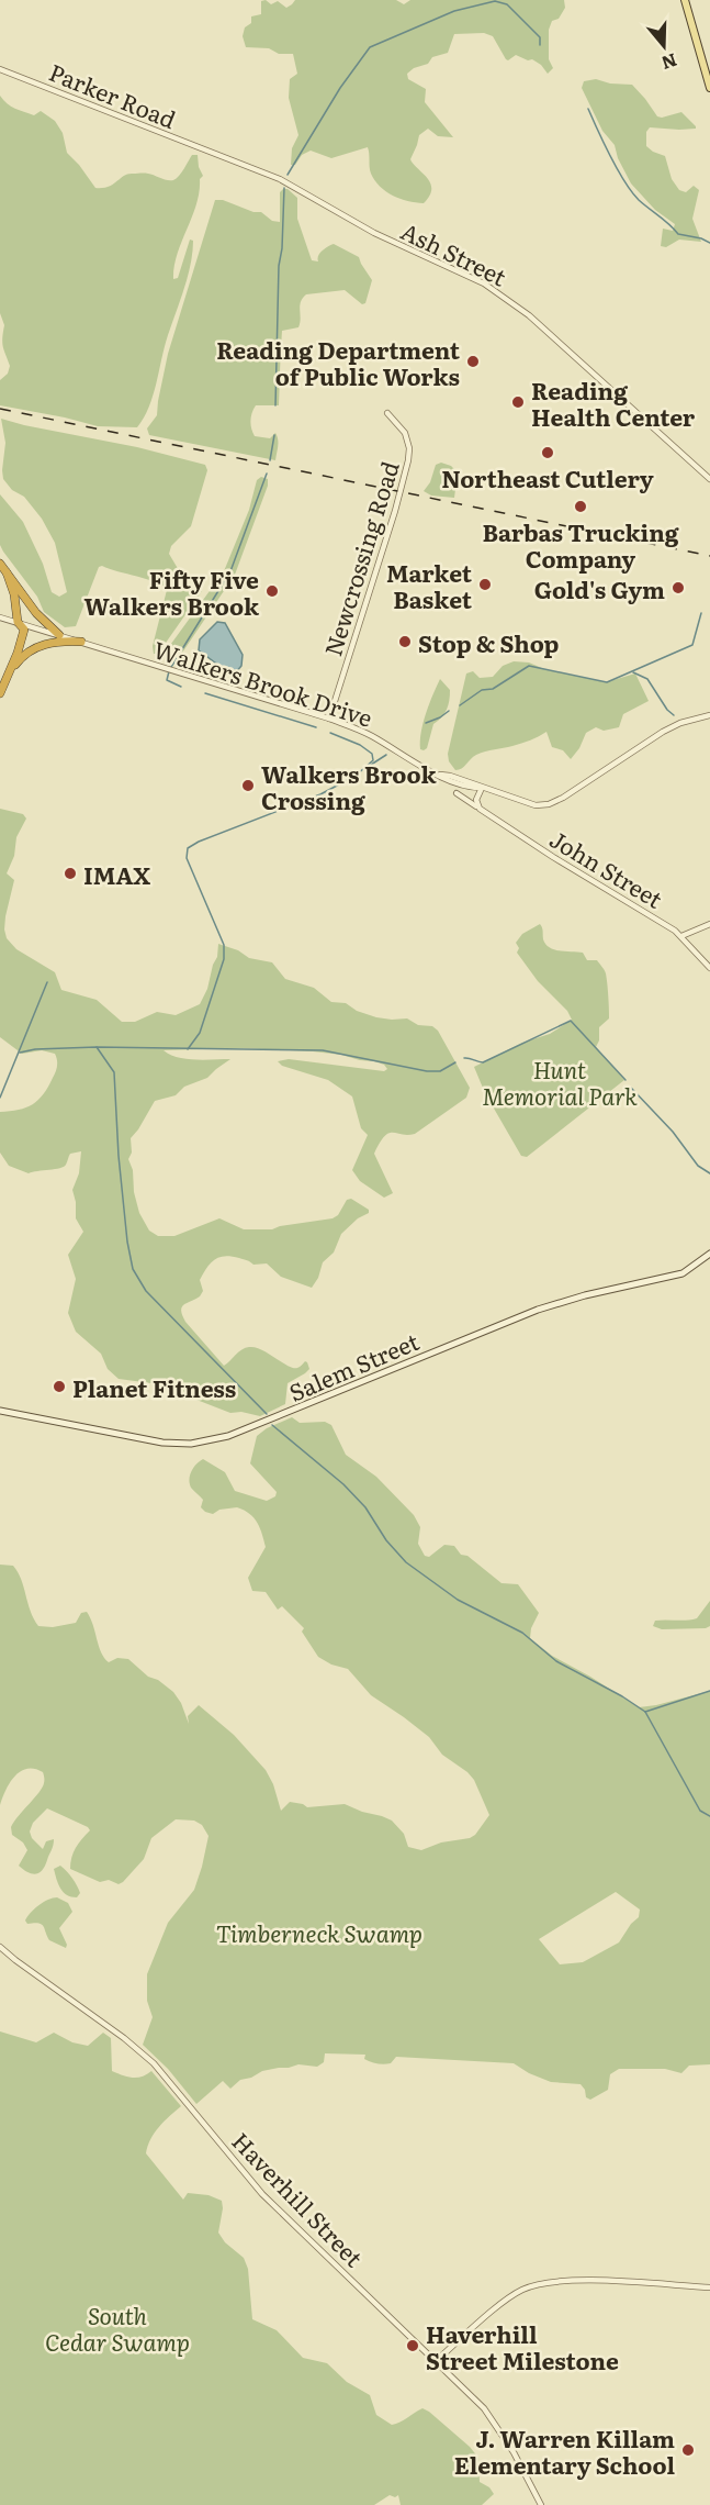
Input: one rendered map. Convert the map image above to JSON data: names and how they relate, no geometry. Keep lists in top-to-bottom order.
{
  "streets": {
    "main road": ["Salem Street"],
    "street": [
      "Parker Road",
      "Ash Street",
      "Newcrossing Road",
      "Walkers Brook Drive",
      "John Street",
      "Haverhill Street"
    ]
  },
  "crossings": [
    ["Parker Road", "Ash Street"],
    ["Newcrossing Road", "Walkers Brook Drive"]
  ],
  "parks": ["Hunt Memorial Park", "Timberneck Swamp", "South Cedar Swamp"],
  "places": [
    "Reading Department of Public Works",
    "Reading Health Center",
    "Northeast Cutlery",
    "Barbas Trucking Company",
    "Market Basket",
    "Gold's Gym",
    "Fifty Five Walkers Brook",
    "Stop & Shop",
    "Walkers Brook Crossing",
    "IMAX",
    "Planet Fitness",
    "Haverhill Street Milestone",
    "J. Warren Killam Elementary School"
  ],
  "north": "bottom"
}
